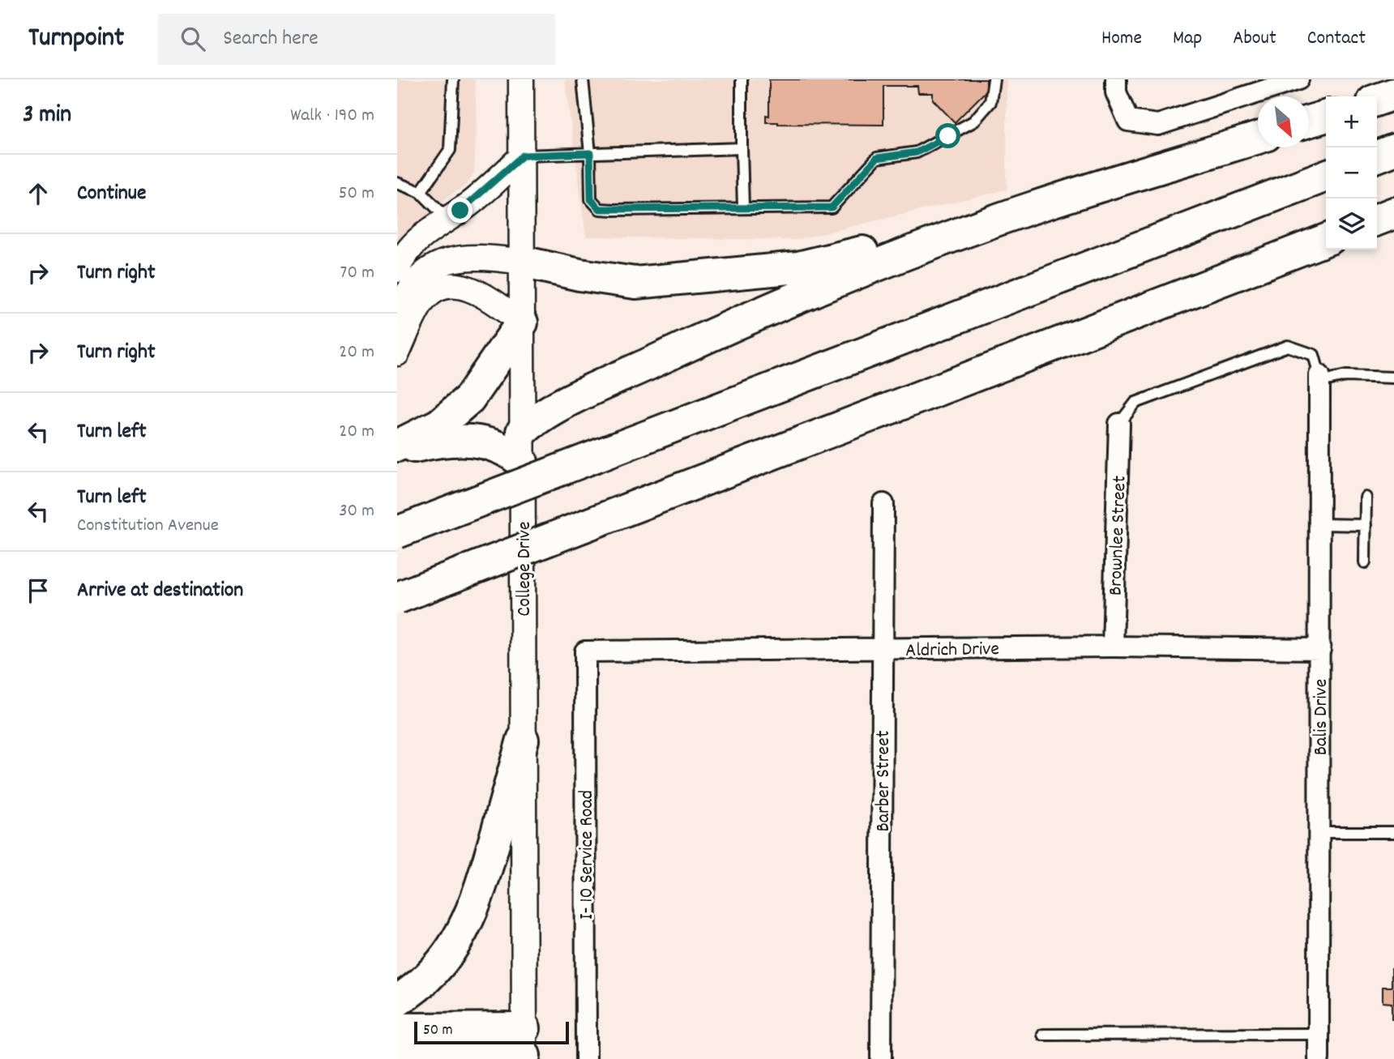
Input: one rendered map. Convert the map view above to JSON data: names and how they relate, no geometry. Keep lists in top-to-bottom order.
{
  "streets": {
    "street": [
      "Brownlee Street",
      "College Drive",
      "Aldrich Drive",
      "Balis Drive",
      "Barber Street",
      "I- 10 Service Road"
    ]
  },
  "crossings": [
    ["Brownlee Street", "Aldrich Drive"],
    ["Aldrich Drive", "Balis Drive"],
    ["Aldrich Drive", "Barber Street"],
    ["Aldrich Drive", "I- 10 Service Road"]
  ],
  "scale_bar": "50 m",
  "north": "bottom right",
  "page": {
    "header": "Turnpoint",
    "search": "Search here",
    "nav": [
      "Home",
      "Map",
      "About",
      "Contact"
    ],
    "heading": ["3 min", "Walk · 190 m"],
    "map_buttons": ["+", "−"],
    "list": [
      ["Continue", "50 m"],
      ["Turn right", "70 m"],
      ["Turn right", "20 m"],
      ["Turn left", "20 m"],
      ["Turn left", "Constitution Avenue", "30 m"],
      "Arrive at destination"
    ],
    "scale": "50 m"
  }
}
